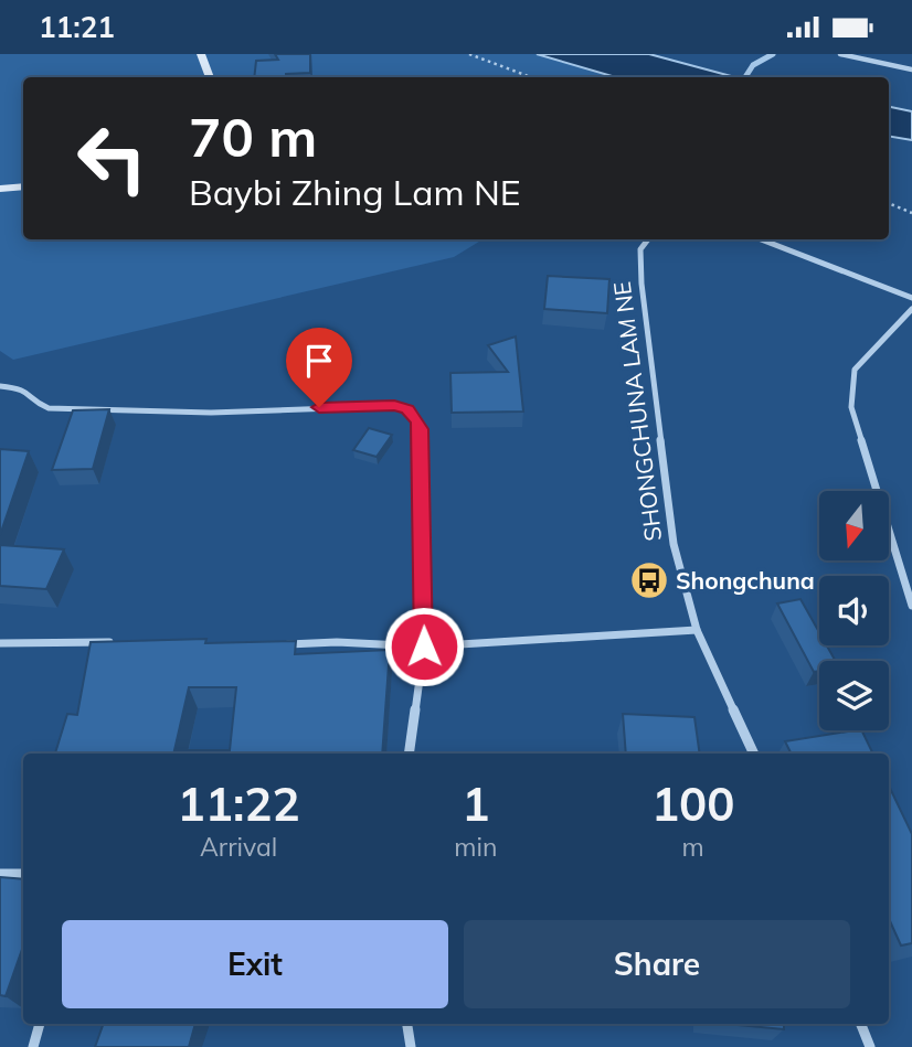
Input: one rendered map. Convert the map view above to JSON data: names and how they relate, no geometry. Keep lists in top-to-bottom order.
{
  "streets": {
    "street": ["SHONGCHUNA LAM NE"]
  },
  "places": {
    "bus stop": ["Shongchuna"]
  },
  "north": "bottom",
  "page": {
    "status": "11:21",
    "turn": ["70 m", "Baybi Zhing Lam NE"],
    "eta": [
      "11:22",
      "Arrival",
      "1",
      "min",
      "100",
      "m"
    ],
    "buttons": ["Exit", "Share"]
  }
}
